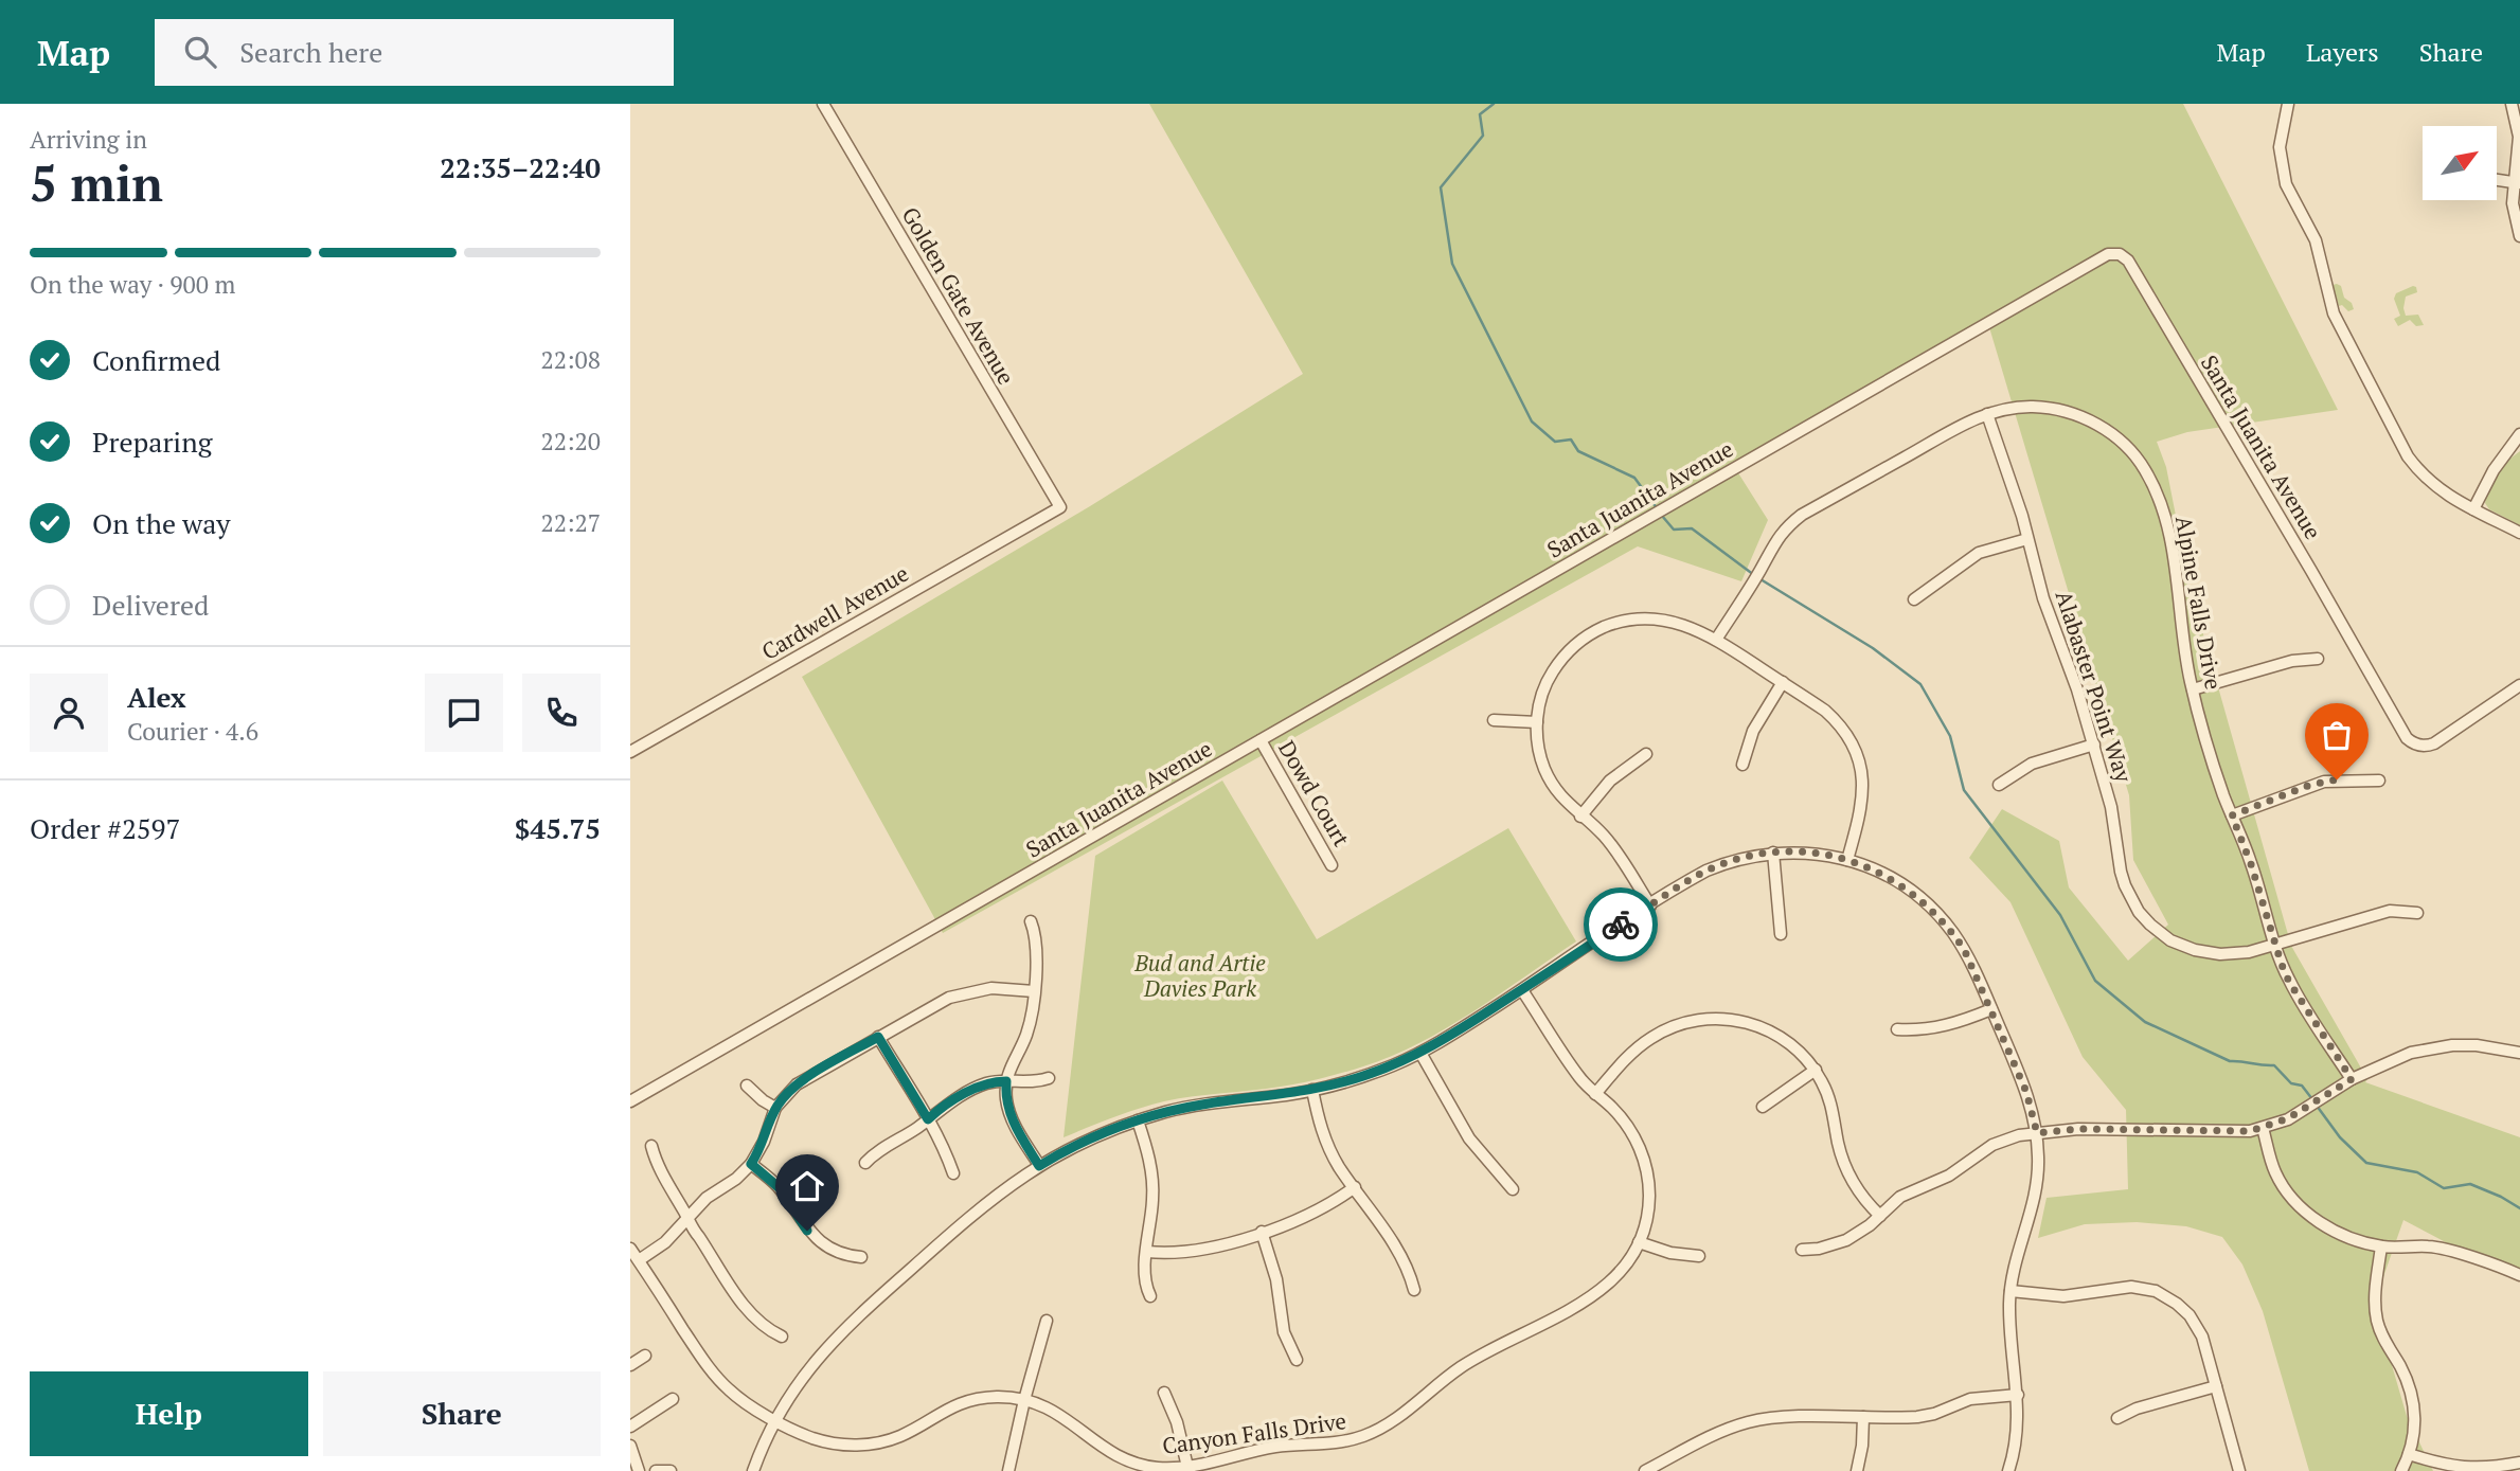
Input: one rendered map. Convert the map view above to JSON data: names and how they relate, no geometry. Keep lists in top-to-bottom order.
{
  "streets": {
    "street": [
      "Golden Gate Avenue",
      "Santa Juanita Avenue",
      "Alpine Falls Drive",
      "Cardwell Avenue",
      "Alabaster Point Way",
      "Dowd Court",
      "Canyon Falls Drive"
    ]
  },
  "crossings": [
    ["Golden Gate Avenue", "Cardwell Avenue"],
    ["Santa Juanita Avenue", "Dowd Court"],
    ["Alpine Falls Drive", "Alabaster Point Way"]
  ],
  "parks": ["Bud and Artie Davies Park"],
  "north": "top right",
  "page": {
    "header": "Map",
    "search": "Search here",
    "nav": ["Map", "Layers", "Share"],
    "heading": ["5 min", "Arriving in", "22:35–22:40"],
    "panel": [
      "Alex",
      "Courier · 4.6",
      "Order #2597",
      "$45.75"
    ],
    "bar": "On the way · 900 m",
    "list": [
      ["Confirmed", "22:08"],
      ["Preparing", "22:20"],
      ["On the way", "22:27"],
      "Delivered"
    ],
    "buttons": ["Help", "Share"]
  }
}
